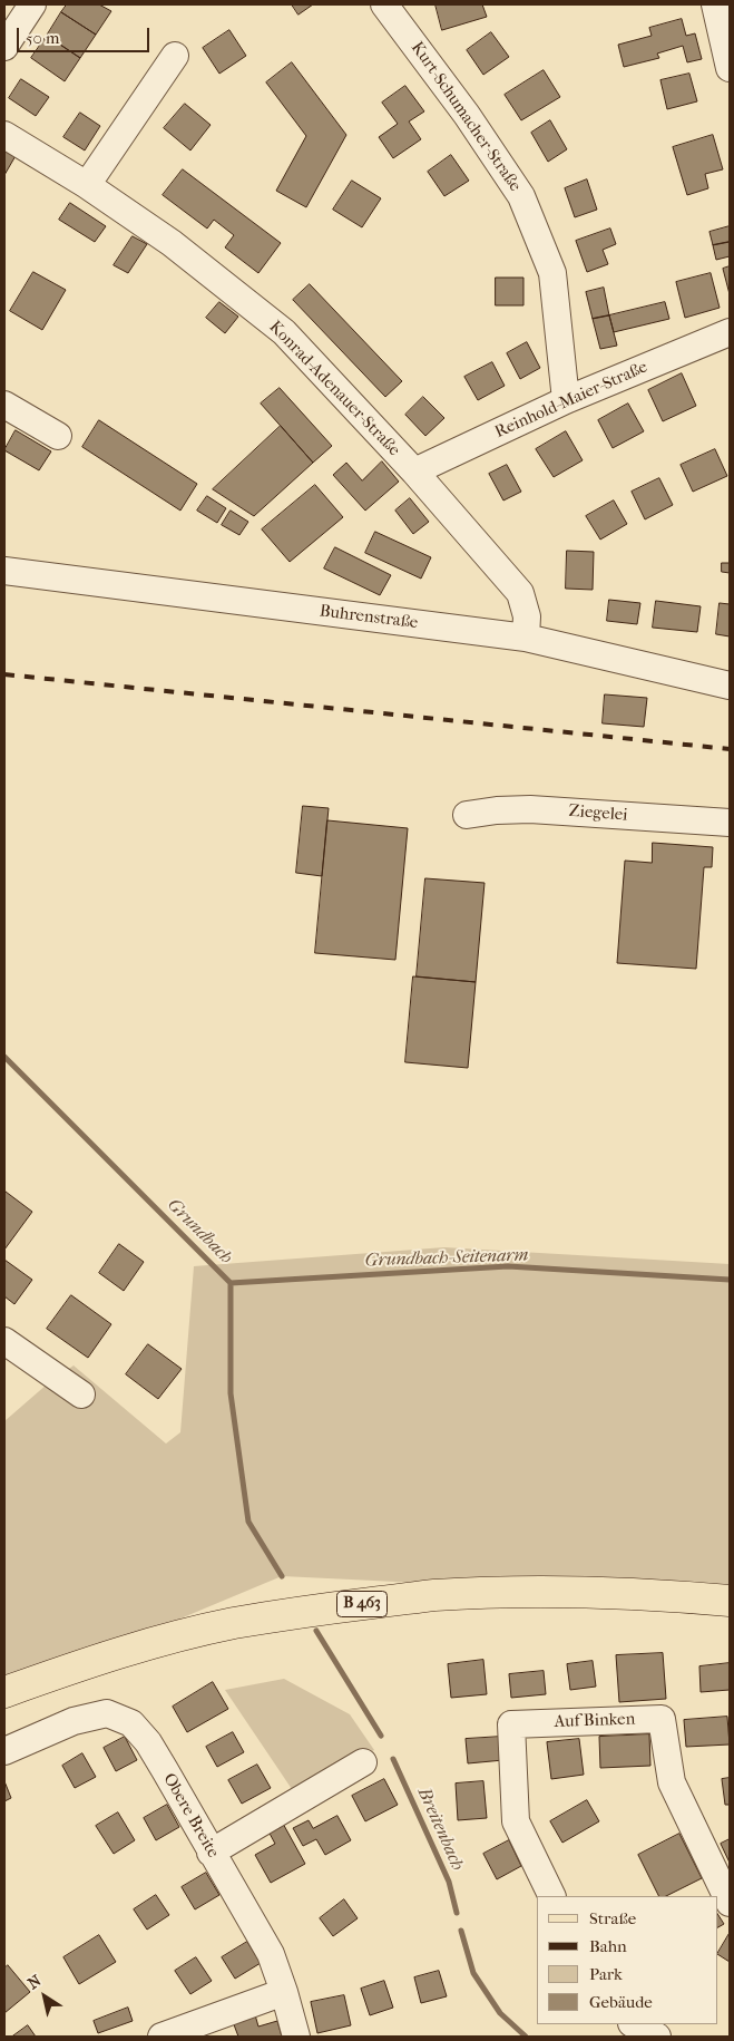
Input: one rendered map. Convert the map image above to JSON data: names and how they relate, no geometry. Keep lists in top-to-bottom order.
{
  "streets": {
    "main road": ["B 463"],
    "street": [
      "Kurt-Schumacher-Straße",
      "Konrad-Adenauer-Straße",
      "Reinhold-Maier-Straße",
      "Buhrenstraße",
      "Ziegelei",
      "Auf Binken",
      "Obere Breite"
    ]
  },
  "crossings": [
    ["Kurt-Schumacher-Straße", "Reinhold-Maier-Straße"],
    ["Konrad-Adenauer-Straße", "Reinhold-Maier-Straße"],
    ["Konrad-Adenauer-Straße", "Buhrenstraße"]
  ],
  "water": ["Grundbach", "Grundbach-Seitenarm", "Breitenbach"],
  "legend": [
    "Straße",
    "Bahn",
    "Park",
    "Gebäude"
  ],
  "scale_bar": "50 m",
  "north": "top left"
}
